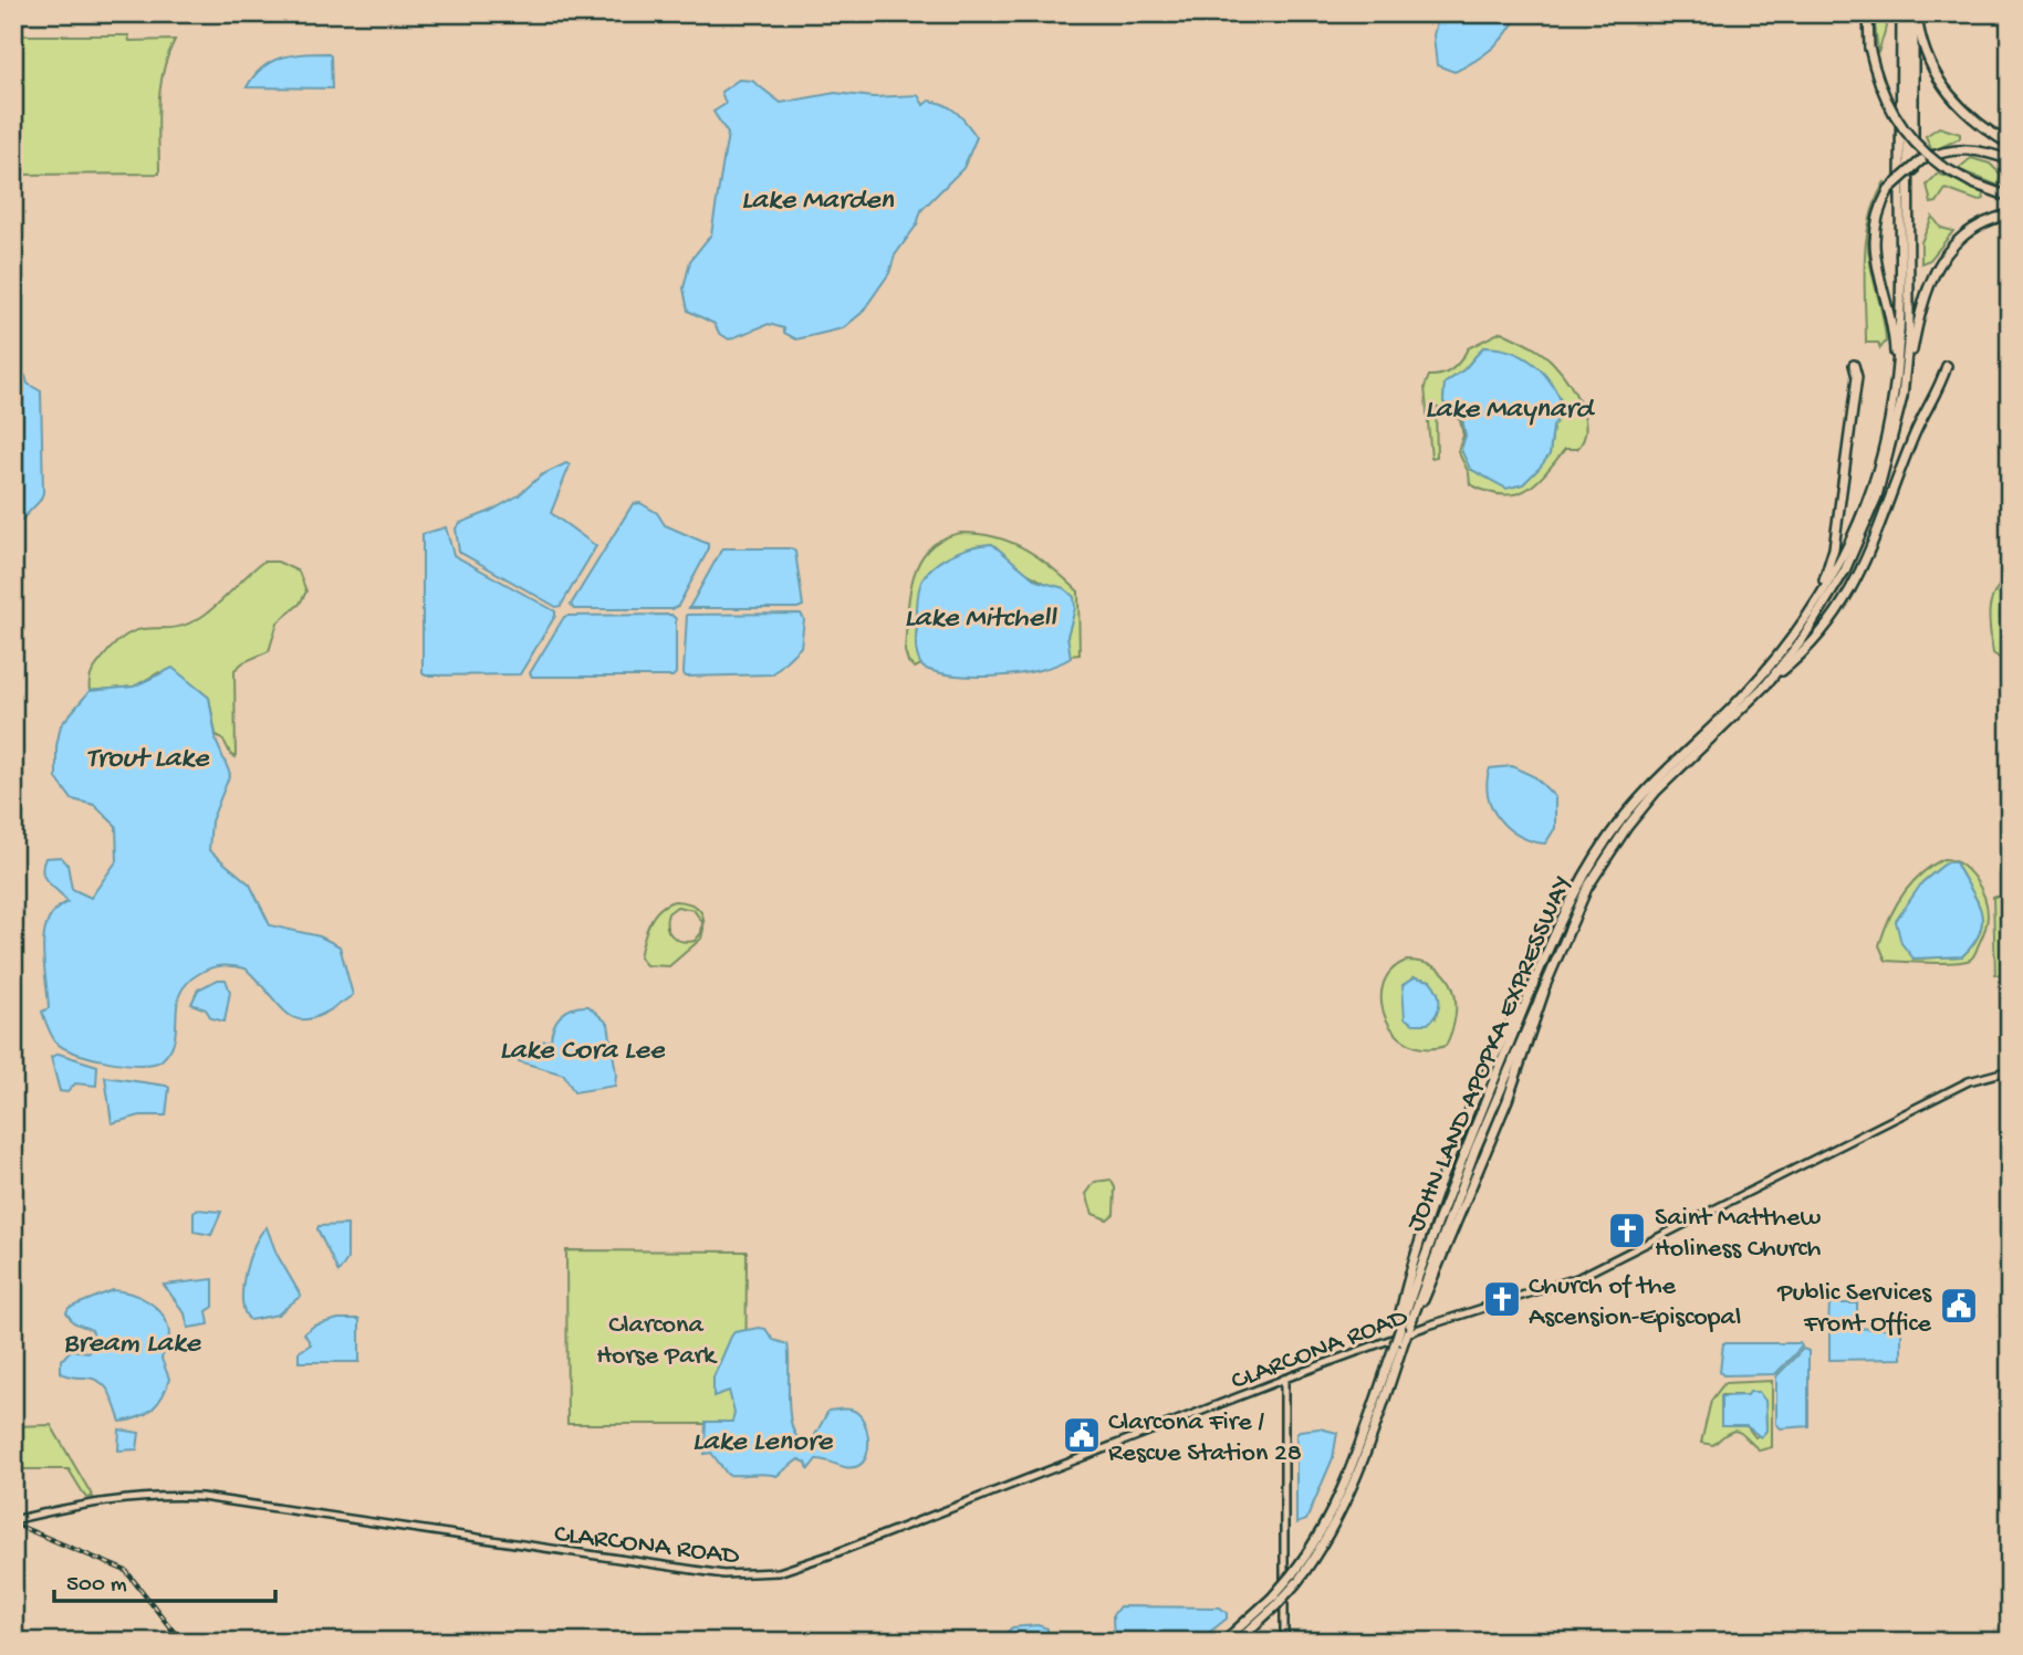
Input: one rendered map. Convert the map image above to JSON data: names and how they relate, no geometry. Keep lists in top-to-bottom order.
{
  "streets": {
    "highway": ["JOHN LAND APOPKA EXPRESSWAY"],
    "main road": ["CLARCONA ROAD"]
  },
  "water": [
    "Lake Marden",
    "Lake Maynard",
    "Lake Mitchell",
    "Trout Lake",
    "Lake Cora Lee",
    "Bream Lake",
    "Lake Lenore"
  ],
  "parks": ["Clarcona Horse Park"],
  "places": {
    "church": ["Saint Matthew Holiness Church", "Church of the Ascension-Episcopal"],
    "public building": ["Public Services Front Office", "Clarcona Fire / Rescue Station 28"]
  },
  "scale_bar": "500 m"
}
